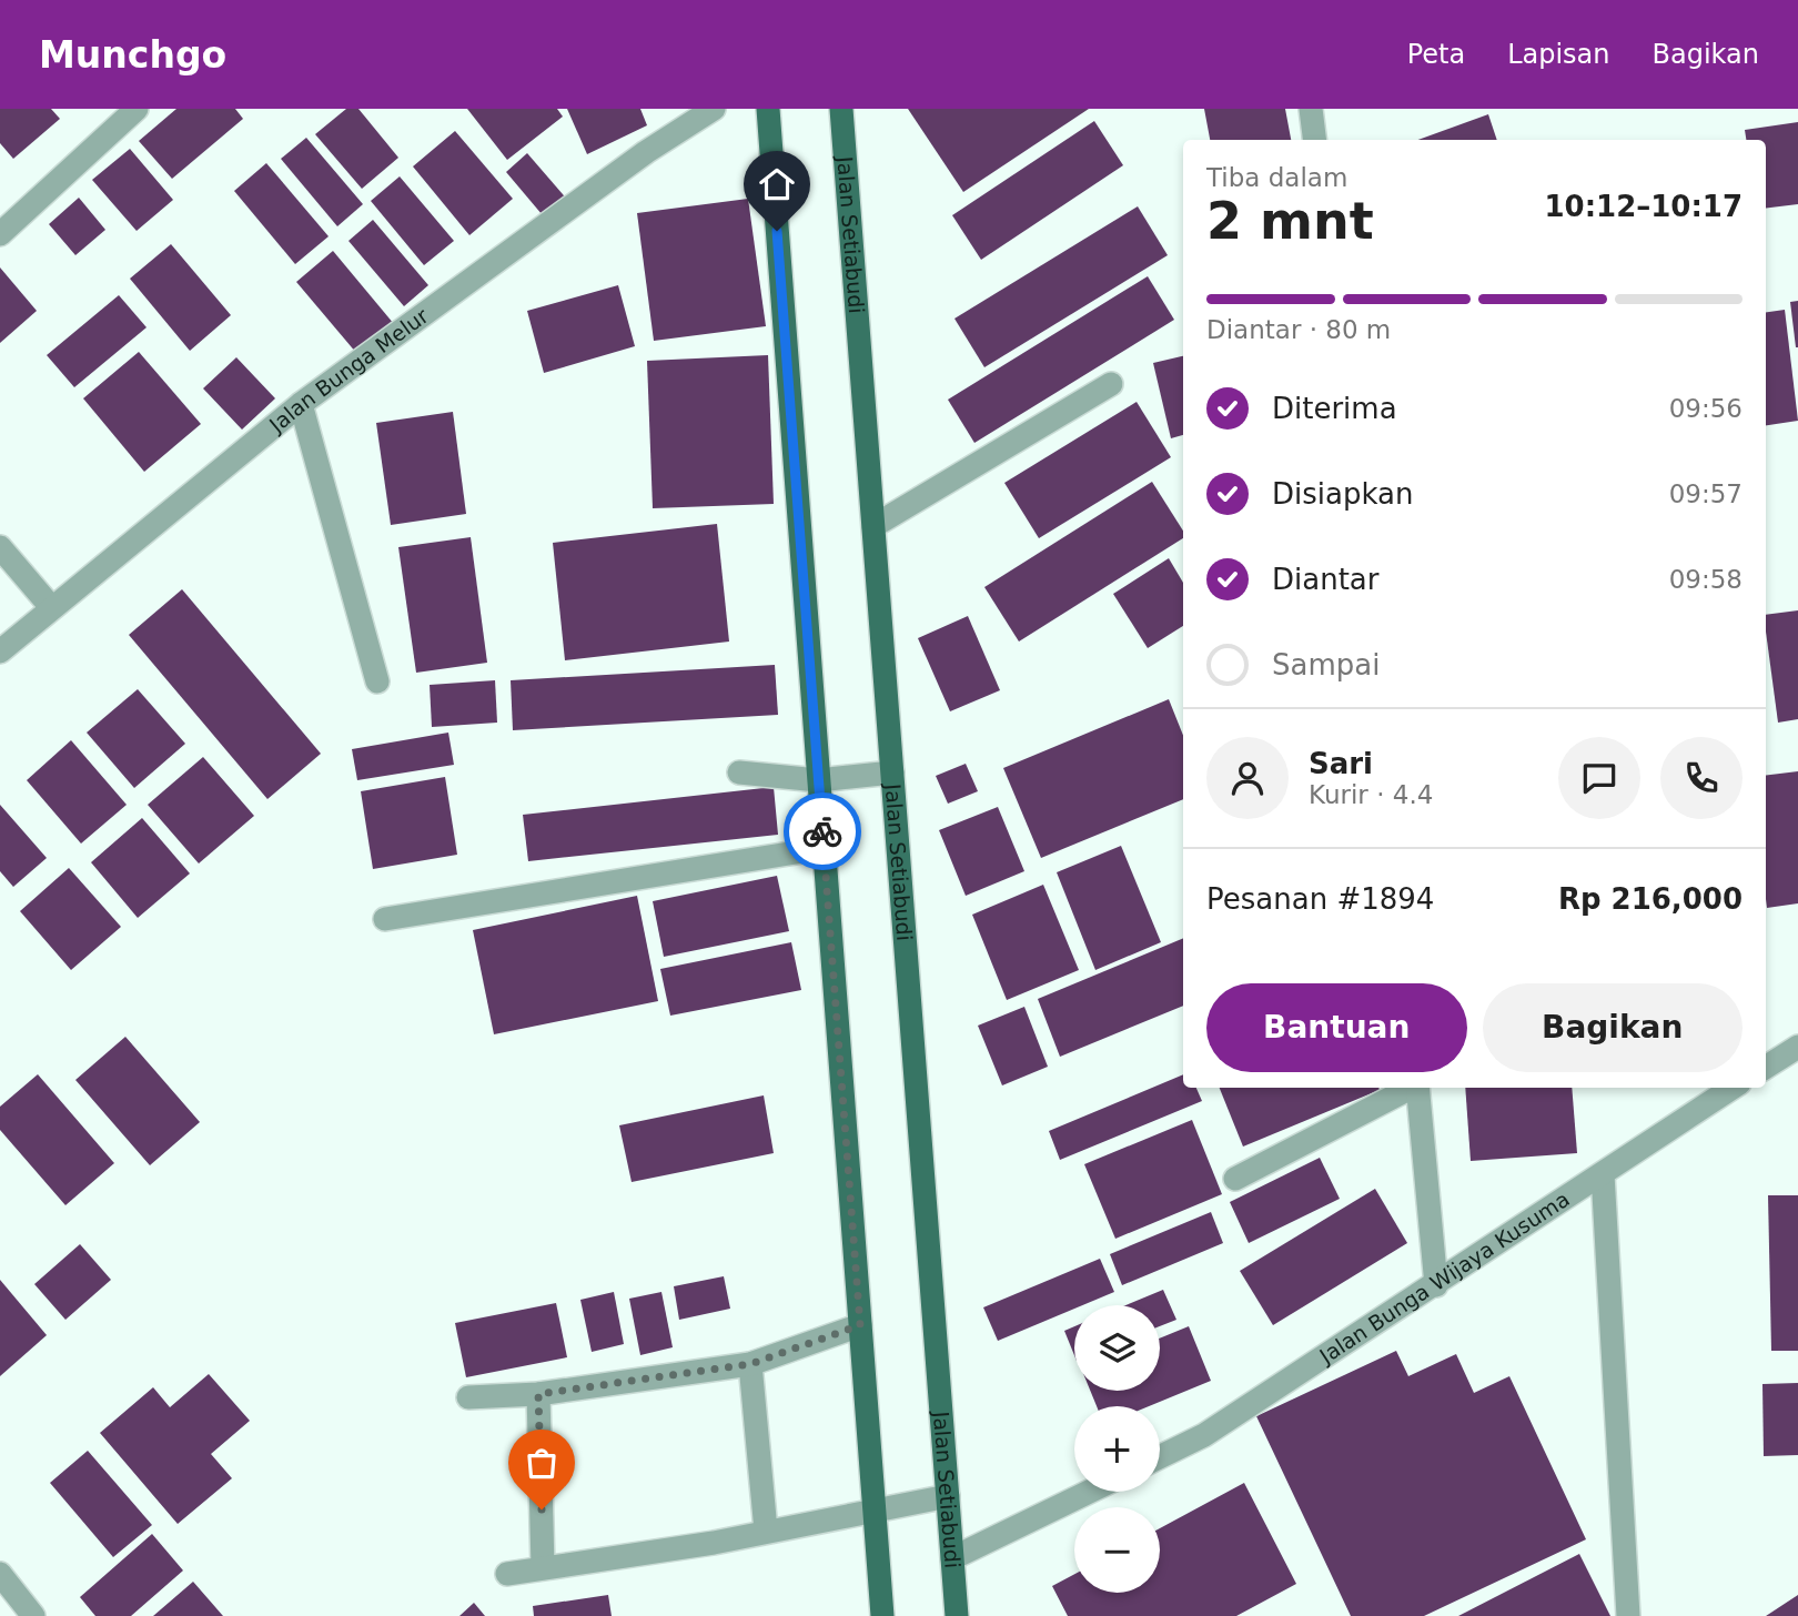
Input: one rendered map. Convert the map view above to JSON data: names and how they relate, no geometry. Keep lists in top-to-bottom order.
{
  "streets": {
    "main road": ["Jalan Setiabudi"],
    "street": ["Jalan Bunga Melur", "Jalan Bunga Wijaya Kusuma"]
  },
  "page": {
    "header": "Munchgo",
    "nav": ["Peta", "Lapisan", "Bagikan"],
    "heading": ["2 mnt", "Tiba dalam", "10:12–10:17"],
    "panel": [
      "Sari",
      "Kurir · 4.4",
      "Pesanan #1894",
      "Rp 216,000"
    ],
    "bar": "Diantar · 80 m",
    "list": [
      ["Diterima", "09:56"],
      ["Disiapkan", "09:57"],
      ["Diantar", "09:58"],
      "Sampai"
    ],
    "buttons": ["Bantuan", "Bagikan"],
    "map_buttons": ["+", "−"]
  }
}
